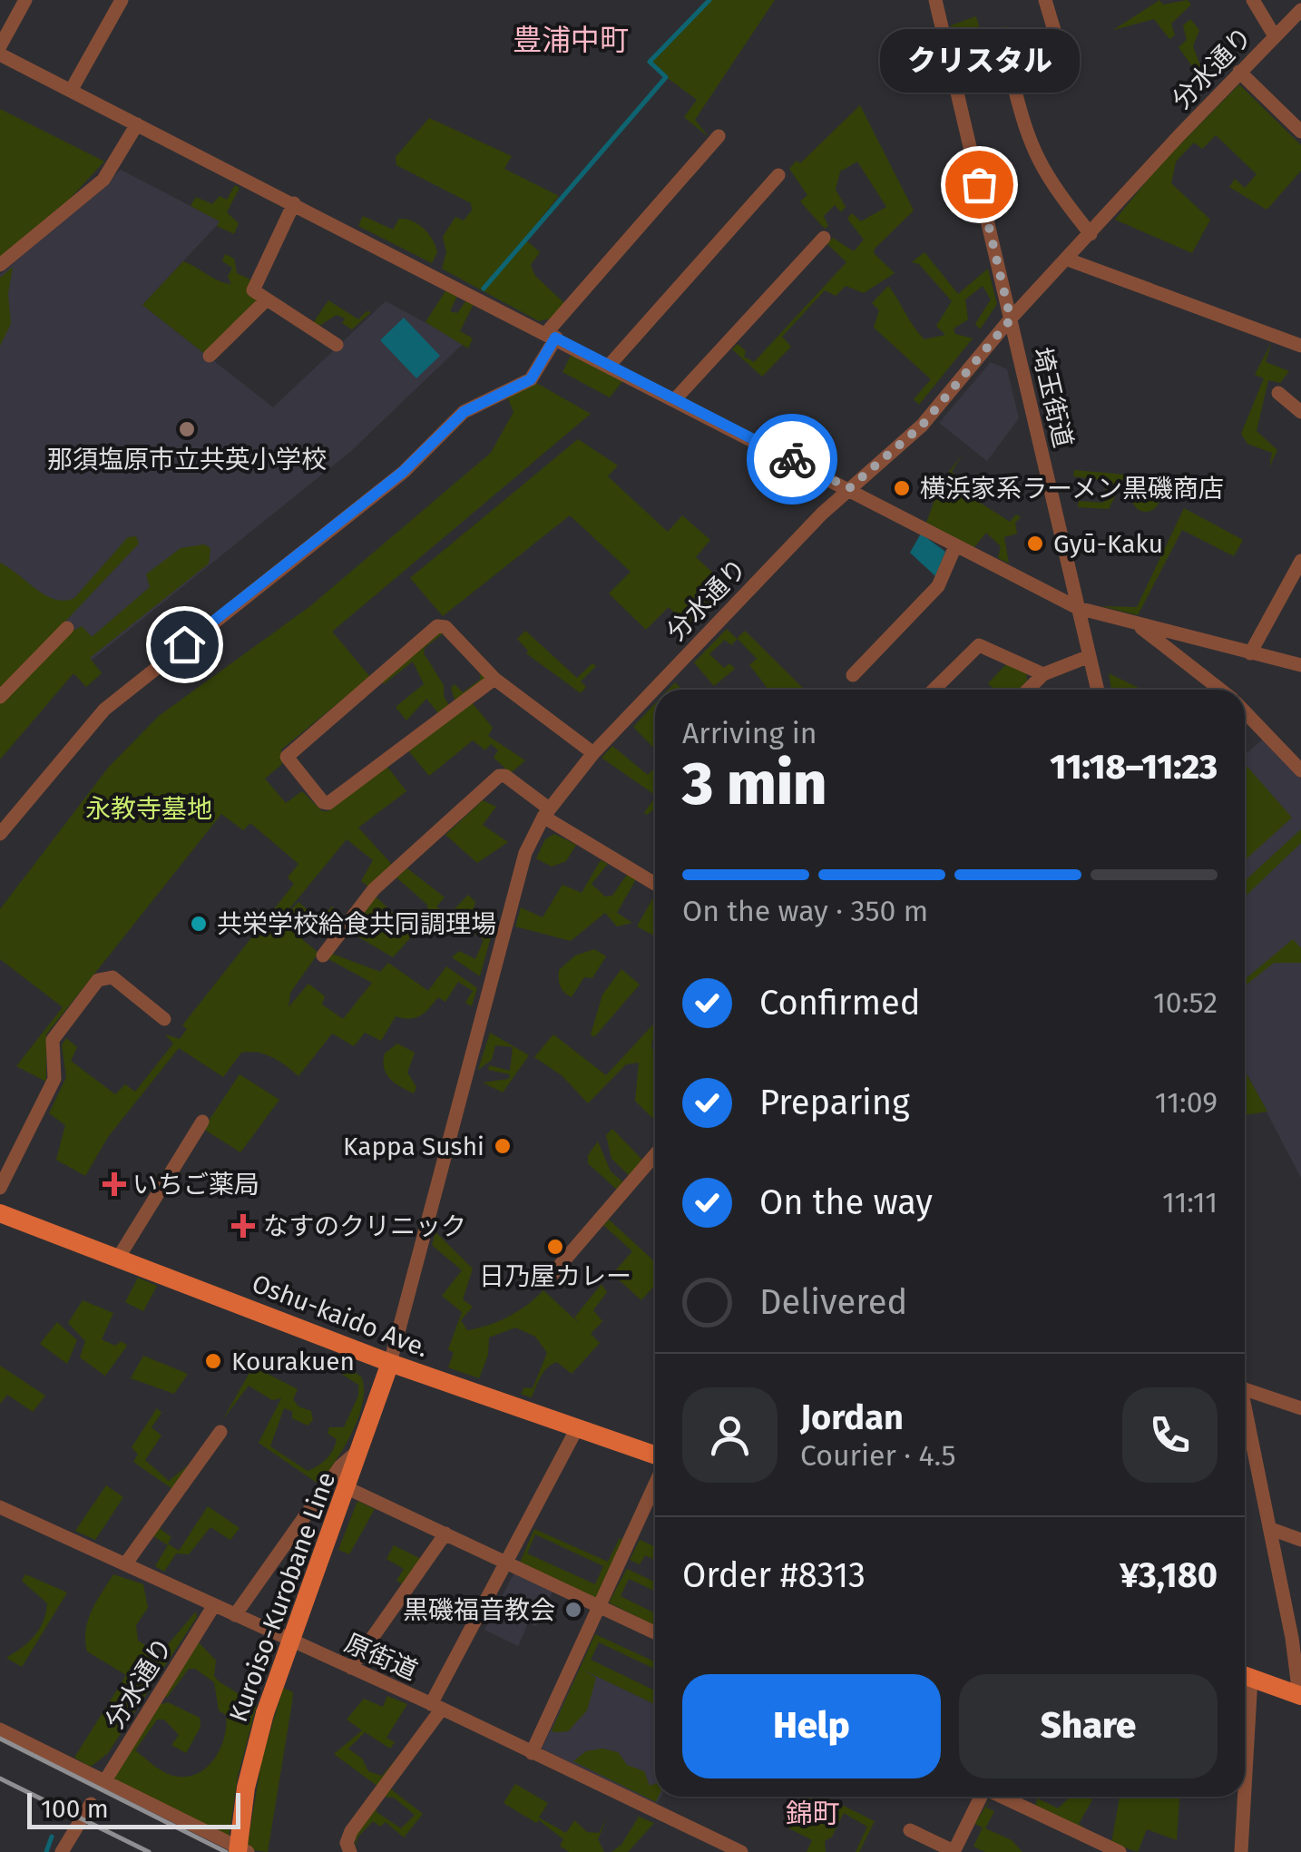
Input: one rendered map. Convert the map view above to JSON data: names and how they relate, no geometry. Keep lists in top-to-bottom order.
{
  "streets": {
    "main road": ["Oshu-kaido Ave.", "Kuroiso-Kurobane Line"],
    "street": ["分水通り", "埼玉街道", "原街道"]
  },
  "crossings": [
    ["分水通り", "埼玉街道"],
    ["分水通り", "Oshu-kaido Ave."],
    ["分水通り", "Kuroiso-Kurobane Line"],
    ["分水通り", "原街道"],
    ["Oshu-kaido Ave.", "Kuroiso-Kurobane Line"],
    ["Kuroiso-Kurobane Line", "原街道"]
  ],
  "districts": ["豊浦中町", "錦町"],
  "parks": ["永教寺墓地"],
  "places": {
    "other": [
      "クリスタル",
      "那須塩原市立共英小学校",
      "横浜家系ラーメン黒磯商店",
      "Gyū-Kaku",
      "共栄学校給食共同調理場",
      "Kappa Sushi",
      "日乃屋カレー",
      "Kourakuen",
      "黒磯福音教会"
    ],
    "health": ["いちご薬局", "なすのクリニック"]
  },
  "scale_bar": "100 m",
  "page": {
    "bubble": "クリスタル",
    "heading": ["3 min", "Arriving in", "11:18–11:23"],
    "panel": [
      "Jordan",
      "Courier · 4.5",
      "Order #8313",
      "¥3,180"
    ],
    "bar": "On the way · 350 m",
    "list": [
      ["Confirmed", "10:52"],
      ["Preparing", "11:09"],
      ["On the way", "11:11"],
      "Delivered"
    ],
    "buttons": ["Help", "Share"],
    "scale": "100 m"
  }
}
